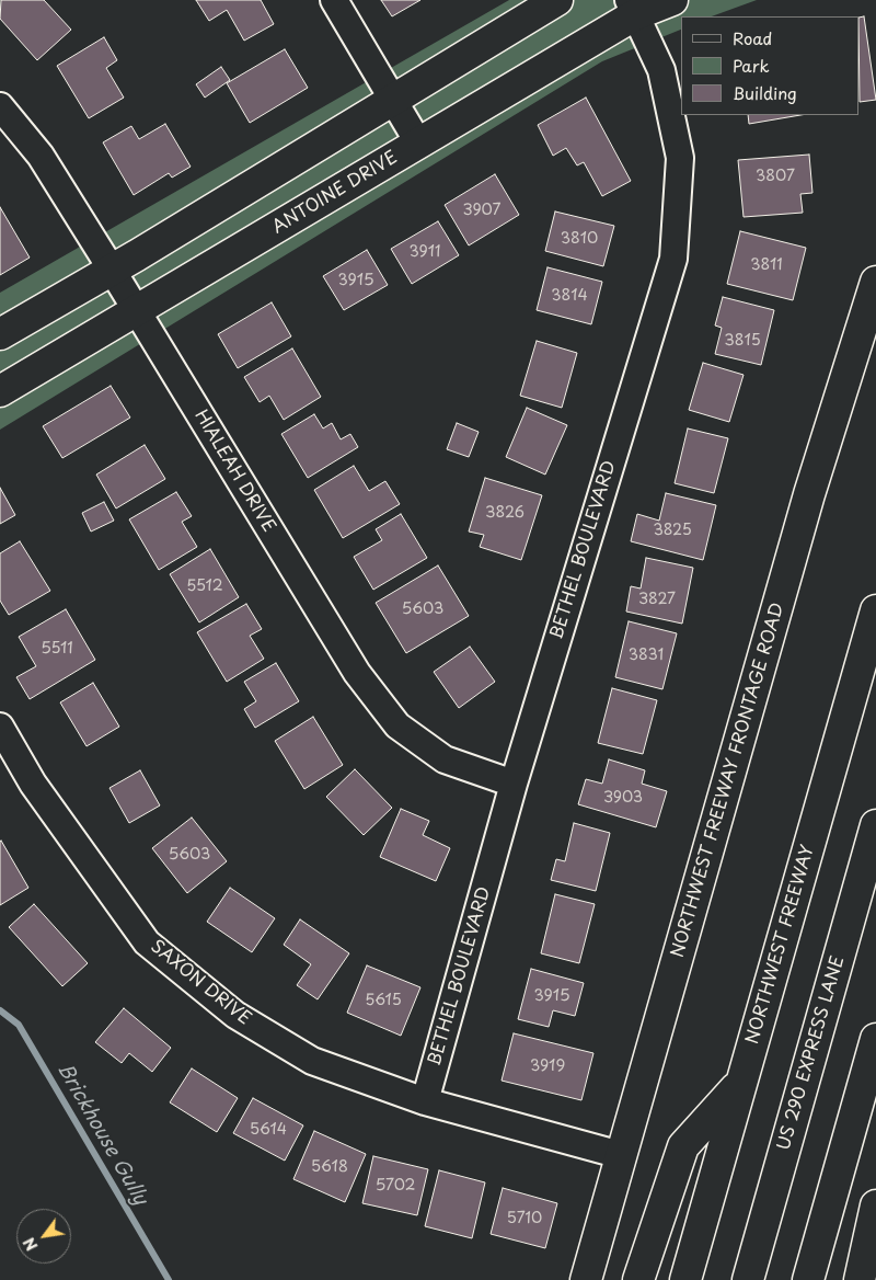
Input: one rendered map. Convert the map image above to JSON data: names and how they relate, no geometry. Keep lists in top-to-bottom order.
{
  "streets": {
    "main road": [
      "ANTOINE DRIVE",
      "NORTHWEST FREEWAY FRONTAGE ROAD",
      "NORTHWEST FREEWAY",
      "US 290 EXPRESS LANE"
    ],
    "street": ["HIALEAH DRIVE", "BETHEL BOULEVARD", "SAXON DRIVE"]
  },
  "crossings": [
    ["ANTOINE DRIVE", "HIALEAH DRIVE"],
    ["ANTOINE DRIVE", "BETHEL BOULEVARD"],
    ["HIALEAH DRIVE", "BETHEL BOULEVARD"],
    ["BETHEL BOULEVARD", "SAXON DRIVE"],
    ["NORTHWEST FREEWAY FRONTAGE ROAD", "SAXON DRIVE"]
  ],
  "water": ["Brickhouse Gully"],
  "house_numbers": [
    "3807",
    "3907",
    "3810",
    "3911",
    "3811",
    "3915",
    "3814",
    "3815",
    "3826",
    "3825",
    "5512",
    "3827",
    "5603",
    "5511",
    "3831",
    "3903",
    "5603",
    "3915",
    "5615",
    "3919",
    "5614",
    "5618",
    "5702",
    "5710"
  ],
  "legend": ["Road", "Park", "Building"],
  "north": "bottom left"
}
